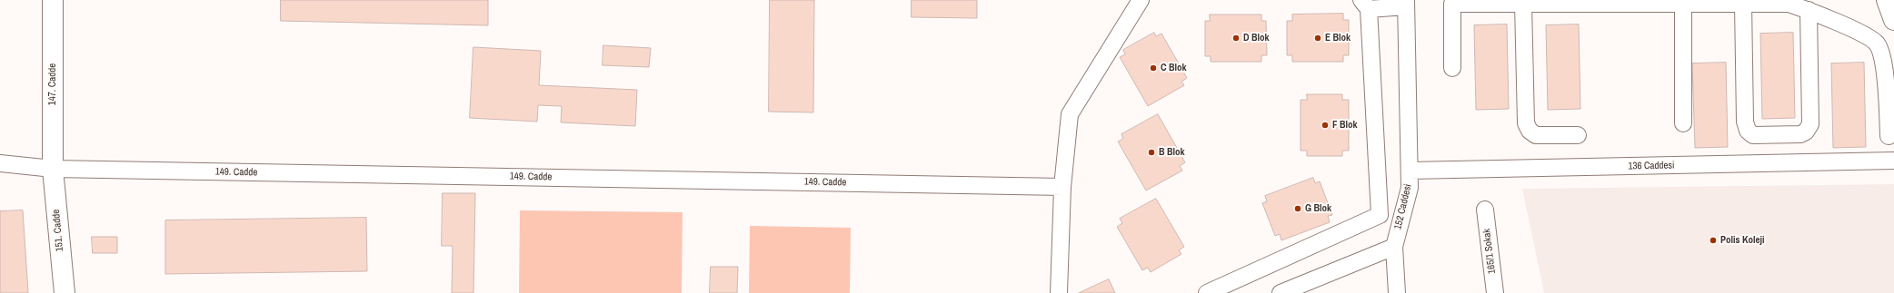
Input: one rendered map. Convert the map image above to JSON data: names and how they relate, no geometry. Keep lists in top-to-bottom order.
{
  "streets": {
    "street": [
      "147. Cadde",
      "136 Caddesi",
      "149. Cadde",
      "152 Caddesi",
      "151. Cadde",
      "165/1 Sokak"
    ]
  },
  "crossings": [
    ["147. Cadde", "149. Cadde"],
    ["147. Cadde", "151. Cadde"],
    ["136 Caddesi", "152 Caddesi"],
    ["149. Cadde", "151. Cadde"]
  ],
  "places": [
    "D Blok",
    "E Blok",
    "C Blok",
    "F Blok",
    "B Blok",
    "G Blok",
    "Polis Koleji"
  ]
}
